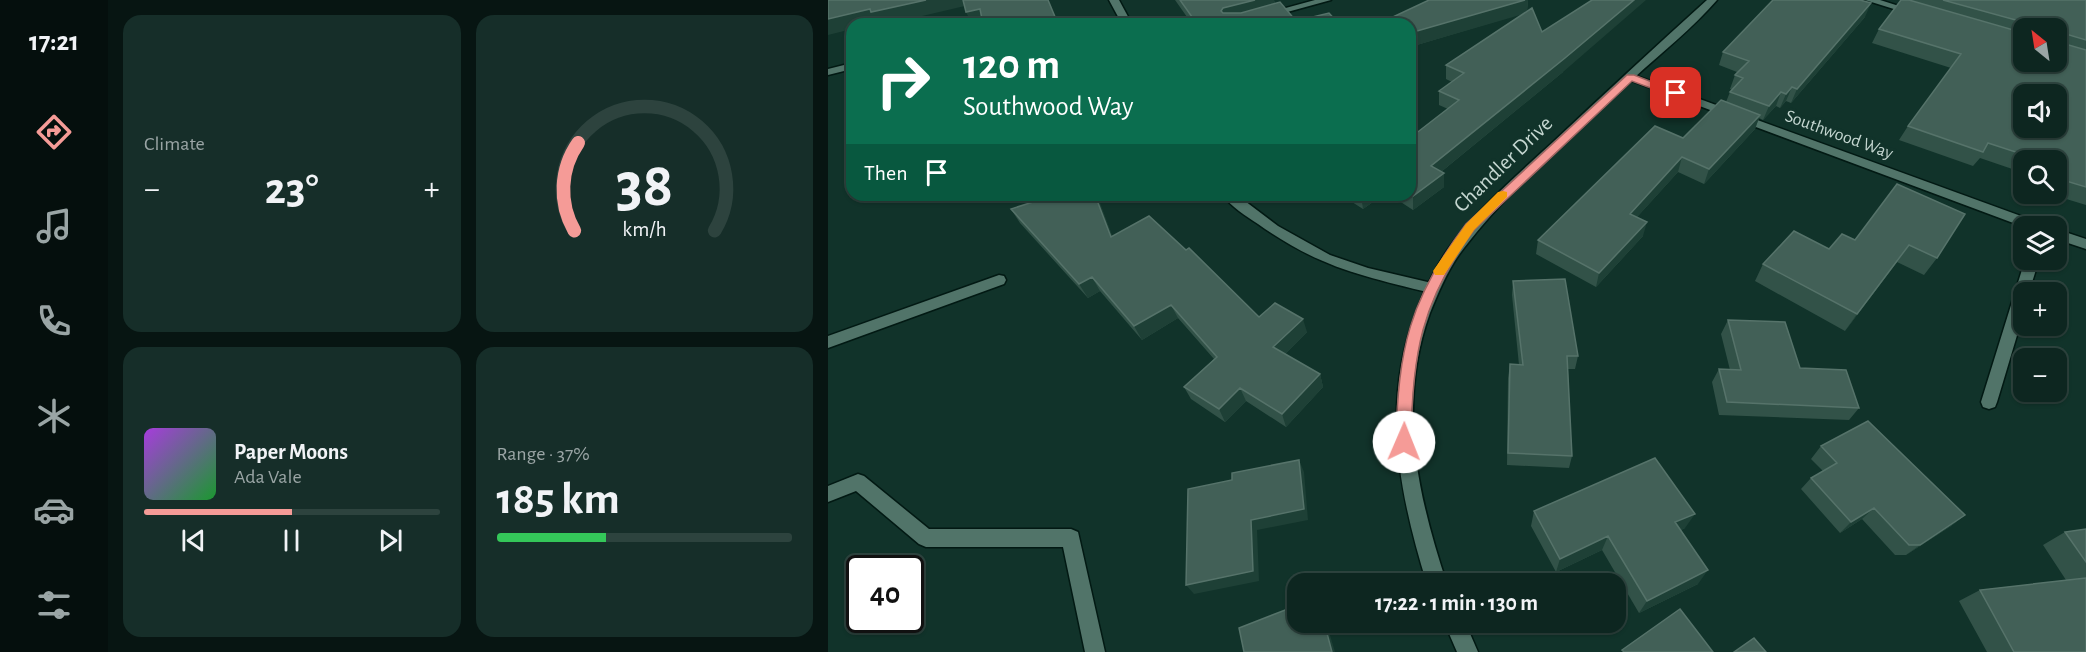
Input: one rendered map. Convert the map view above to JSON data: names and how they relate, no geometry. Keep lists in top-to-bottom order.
{
  "streets": {
    "street": ["Southwood Way", "Chandler Drive"]
  },
  "crossings": [
    ["Southwood Way", "Chandler Drive"]
  ],
  "north": "top left",
  "page": {
    "tabs": "17:21",
    "tile": [
      "Climate",
      ["Range · 37%", "185 km"]
    ],
    "map_buttons": ["+", "−"],
    "turn": ["120 m", "Southwood Way"],
    "then": "Then",
    "heat": ["−", "23°", "+"],
    "song": ["Paper Moons", "Ada Vale"],
    "limit": "40",
    "trip": "17:22 · 1 min · 130 m",
    "gauge": ["38", "km/h"]
  }
}
